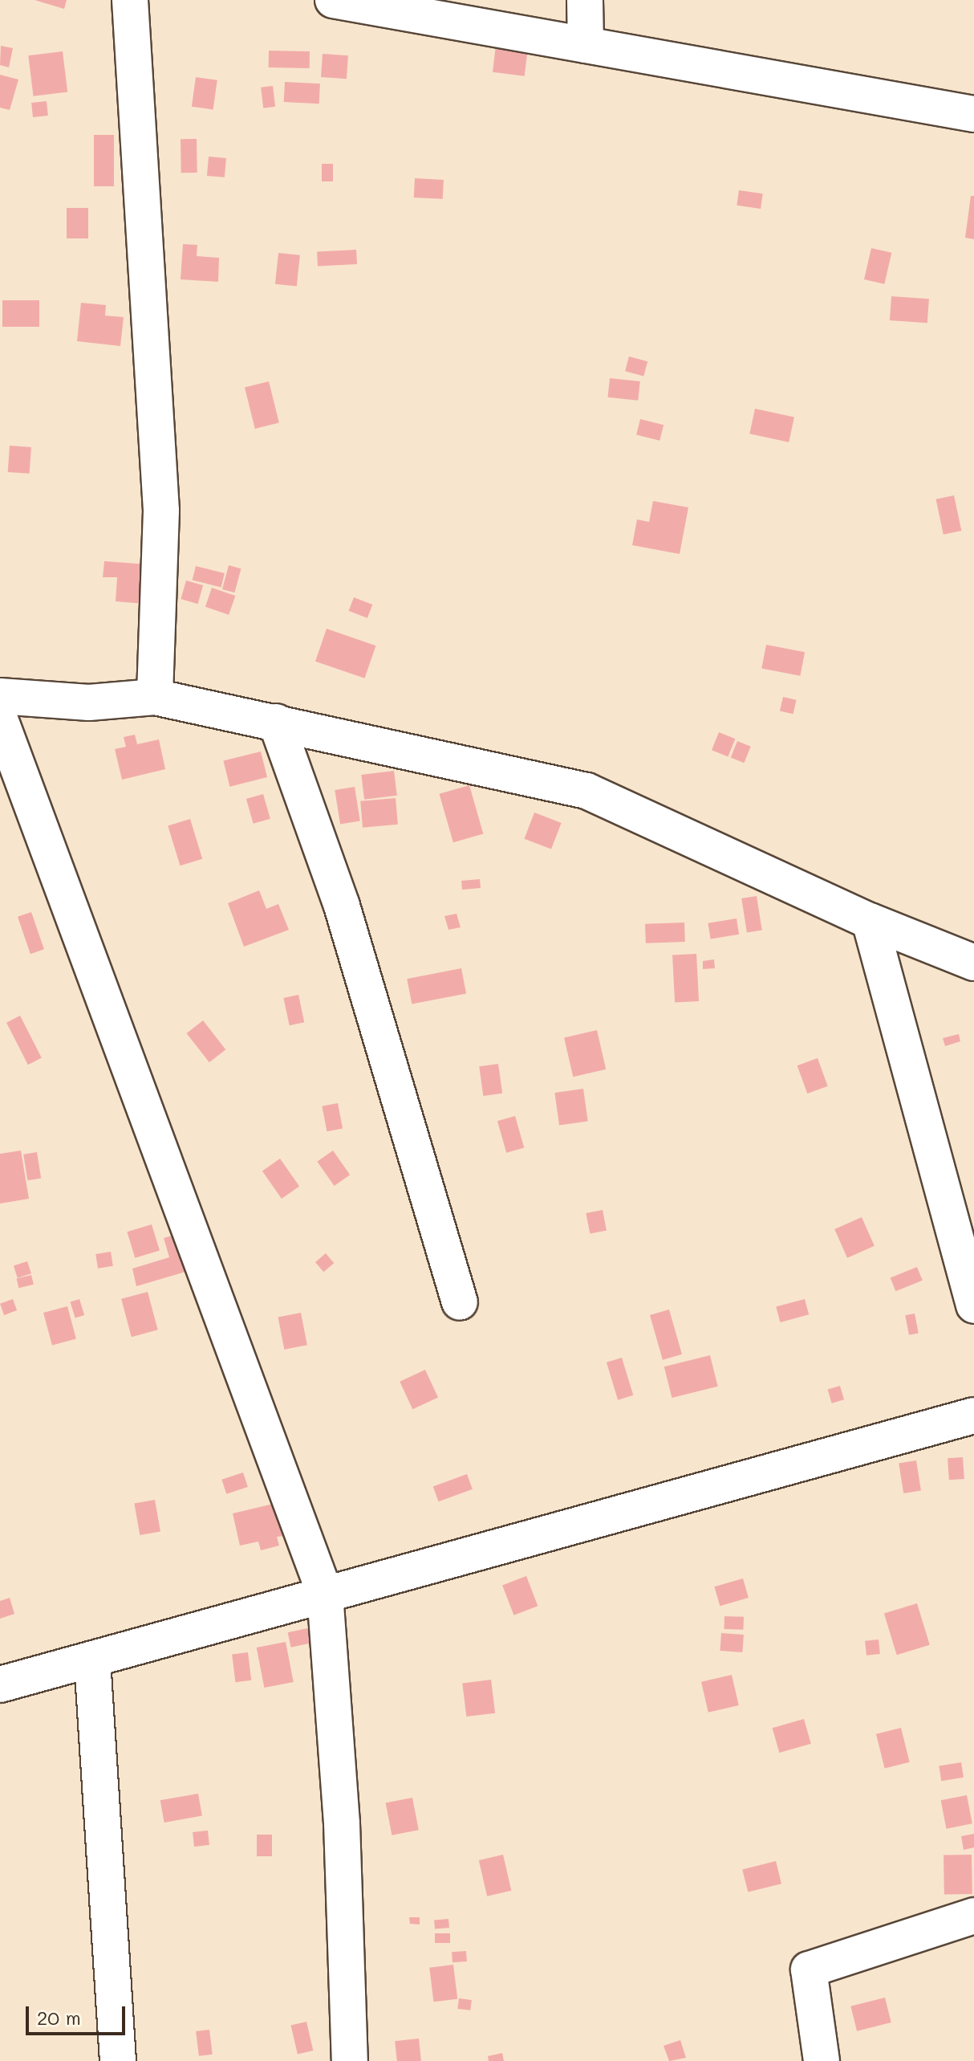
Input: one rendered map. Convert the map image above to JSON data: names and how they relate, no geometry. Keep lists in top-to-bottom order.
{
  "scale_bar": "20 m"
}
